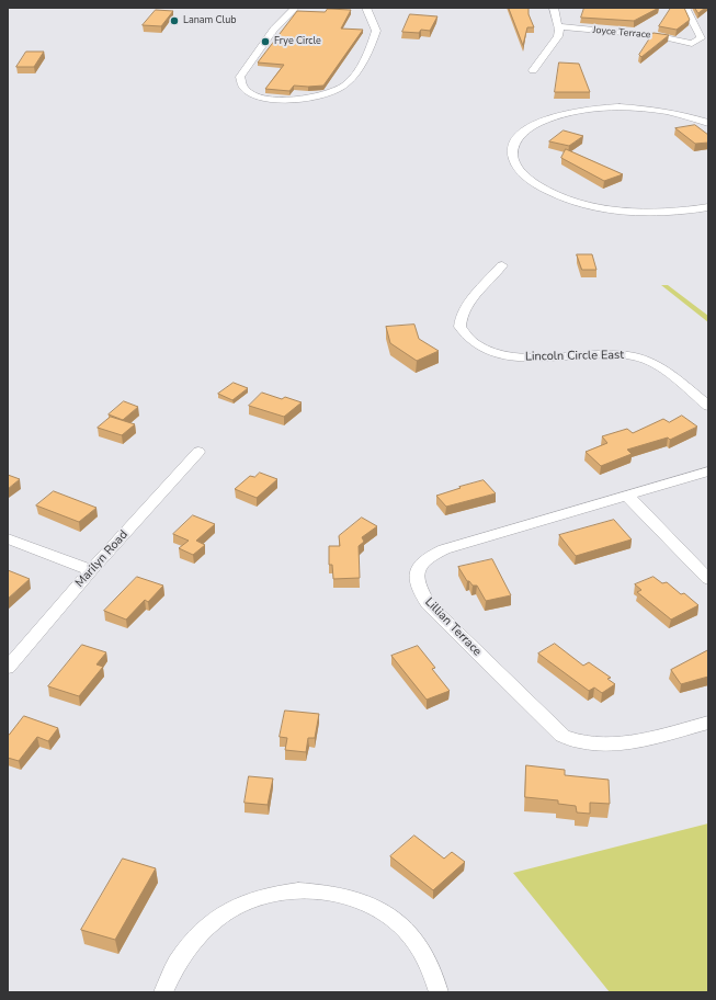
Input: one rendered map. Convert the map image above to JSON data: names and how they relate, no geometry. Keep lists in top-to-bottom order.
{
  "streets": {
    "street": [
      "Joyce Terrace",
      "Lincoln Circle East",
      "Marilyn Road",
      "Lillian Terrace"
    ]
  },
  "places": ["Lanam Club", "Frye Circle"]
}
